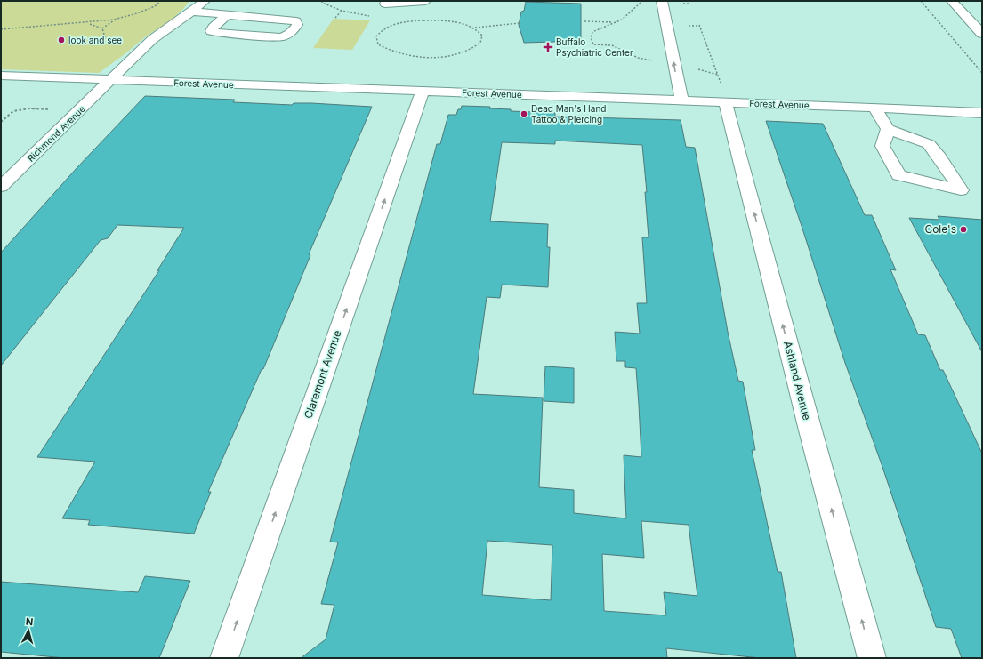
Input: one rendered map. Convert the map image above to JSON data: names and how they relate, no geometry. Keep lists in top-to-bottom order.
{
  "streets": {
    "street": [
      "Forest Avenue",
      "Richmond Avenue",
      "Claremont Avenue",
      "Ashland Avenue"
    ]
  },
  "crossings": [
    ["Forest Avenue", "Richmond Avenue"],
    ["Forest Avenue", "Claremont Avenue"],
    ["Forest Avenue", "Ashland Avenue"]
  ],
  "one_way": ["Claremont Avenue", "Ashland Avenue"],
  "places": {
    "other": ["look and see", "Dead Man's Hand Tattoo & Piercing", "Cole's"],
    "health": ["Buffalo Psychiatric Center"]
  },
  "north": "top"
}
